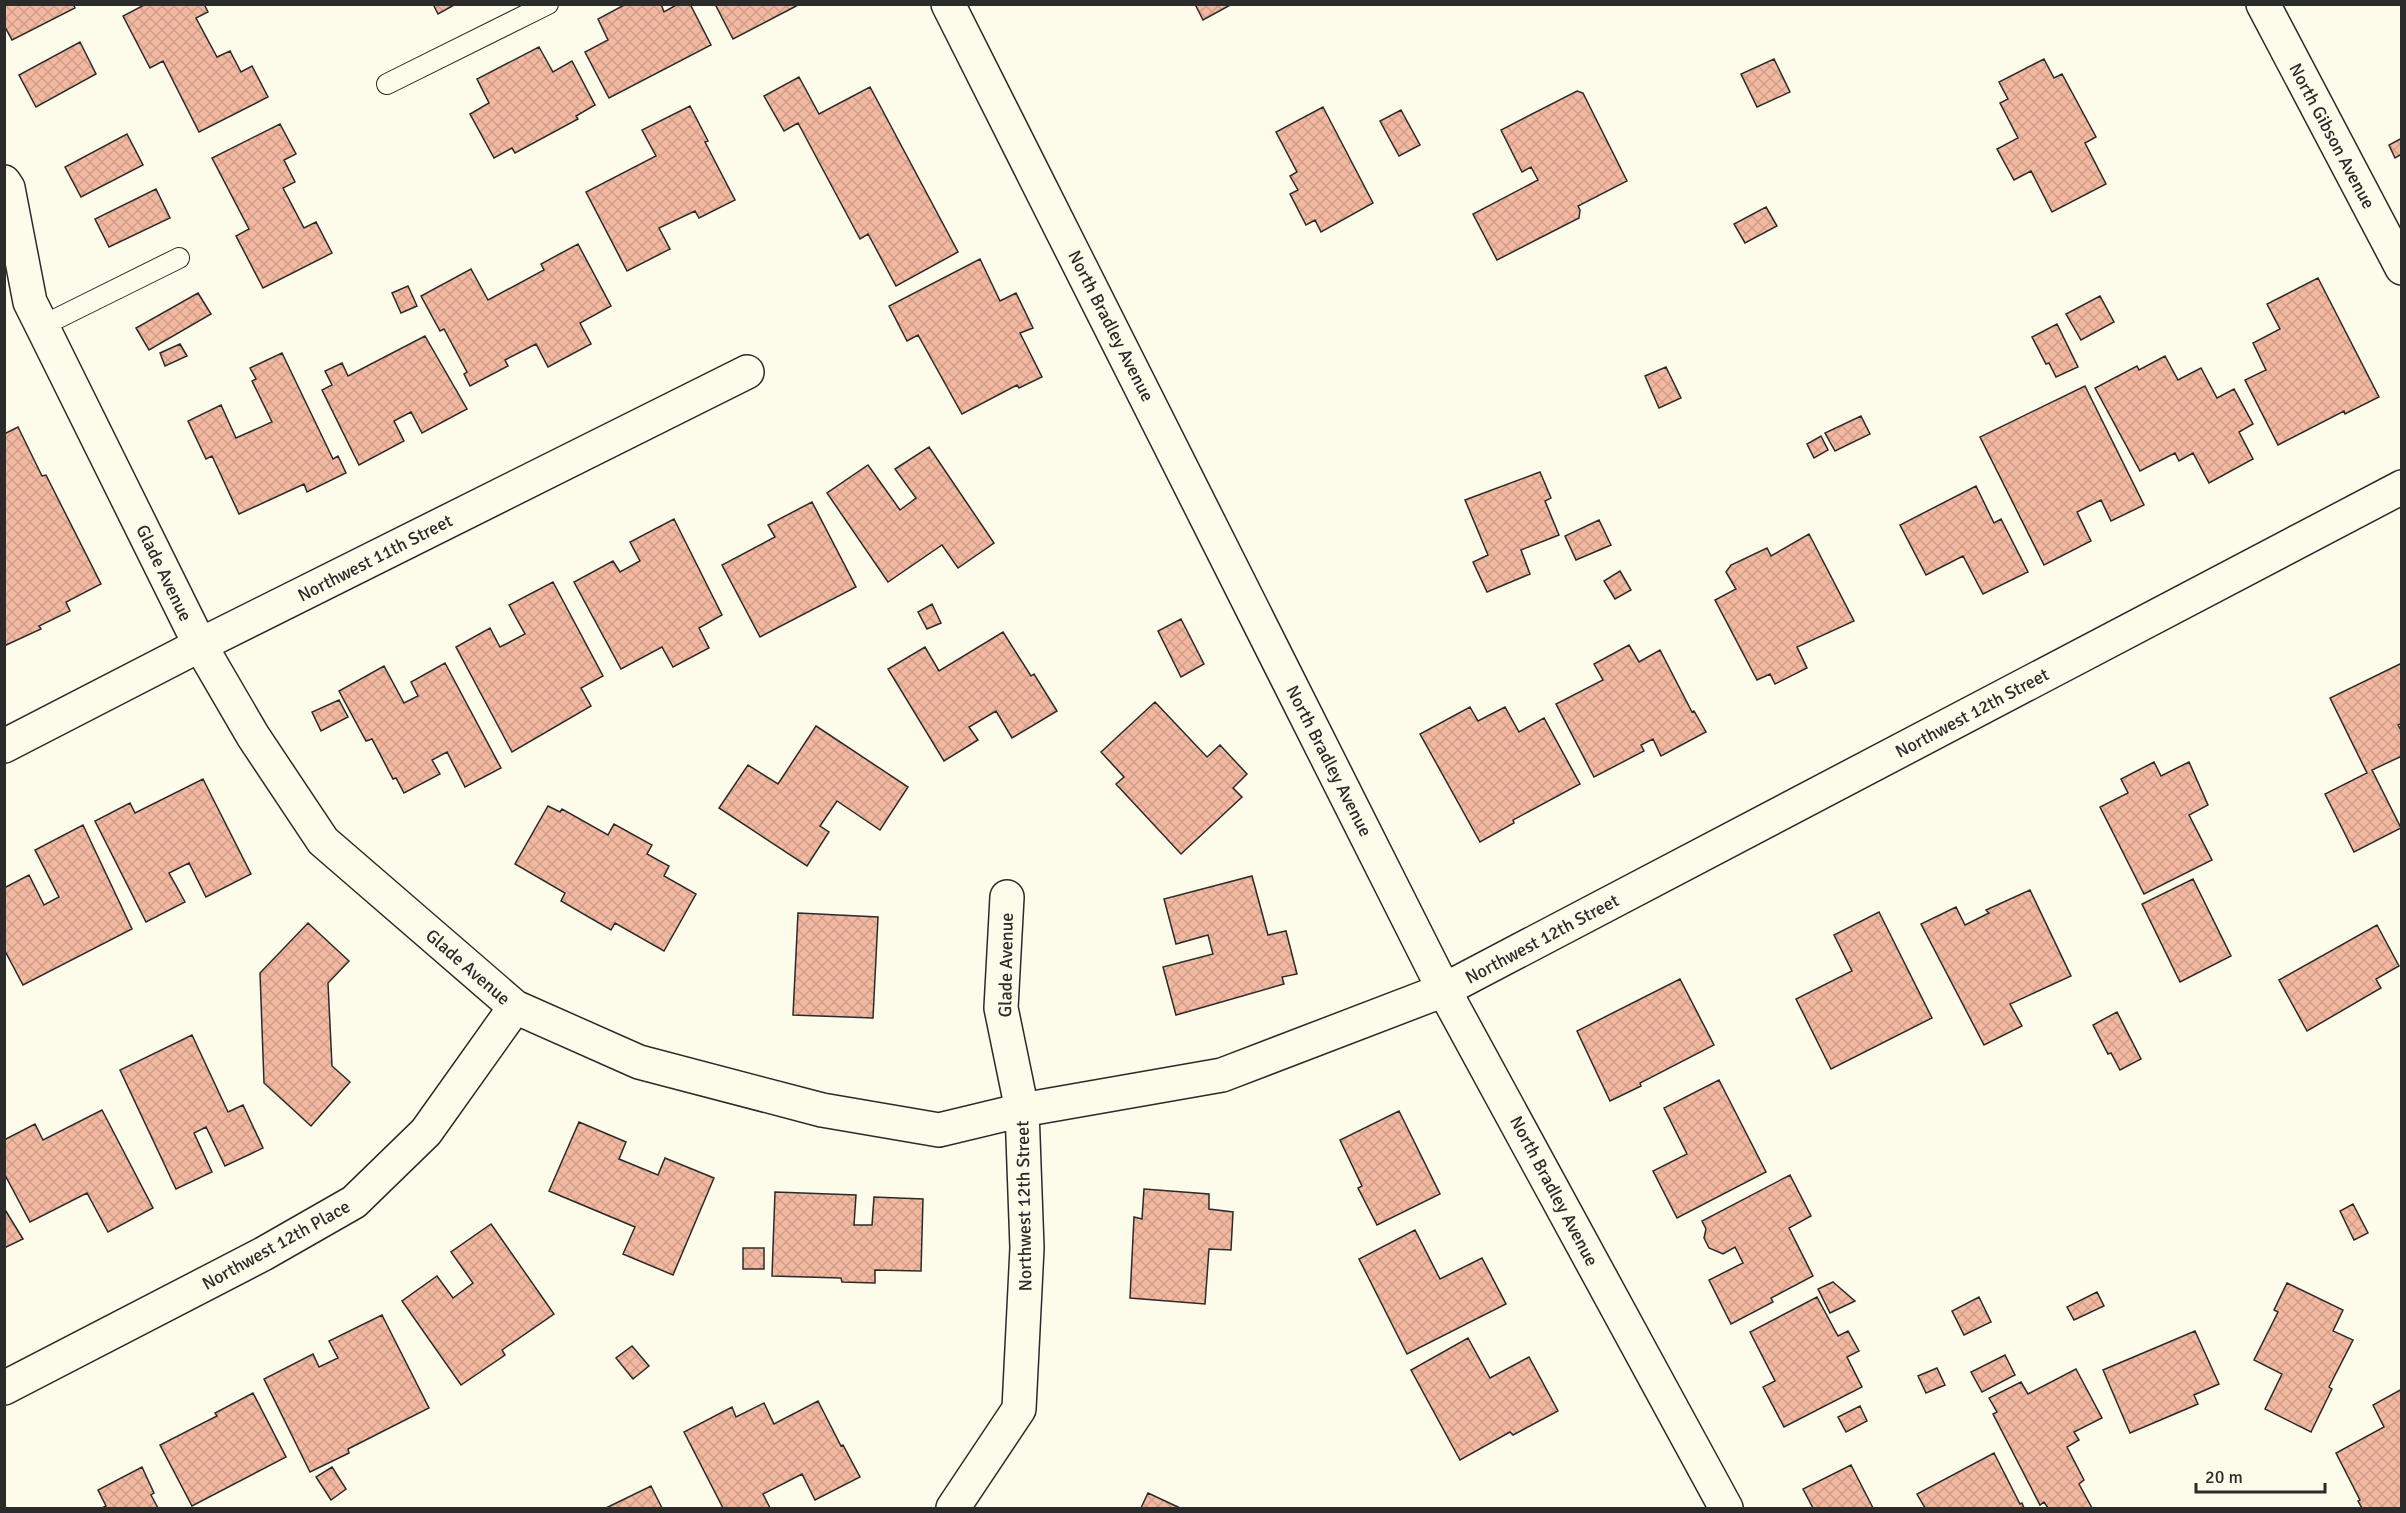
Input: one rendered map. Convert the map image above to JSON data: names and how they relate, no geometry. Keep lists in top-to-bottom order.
{
  "streets": {
    "street": [
      "North Gibson Avenue",
      "North Bradley Avenue",
      "Northwest 11th Street",
      "Glade Avenue",
      "Northwest 12th Street",
      "Northwest 12th Place"
    ]
  },
  "crossings": [
    ["North Bradley Avenue", "Northwest 12th Street"],
    ["Northwest 11th Street", "Glade Avenue"],
    ["Glade Avenue", "Northwest 12th Street"],
    ["Glade Avenue", "Northwest 12th Place"]
  ],
  "scale_bar": "20 m"
}
